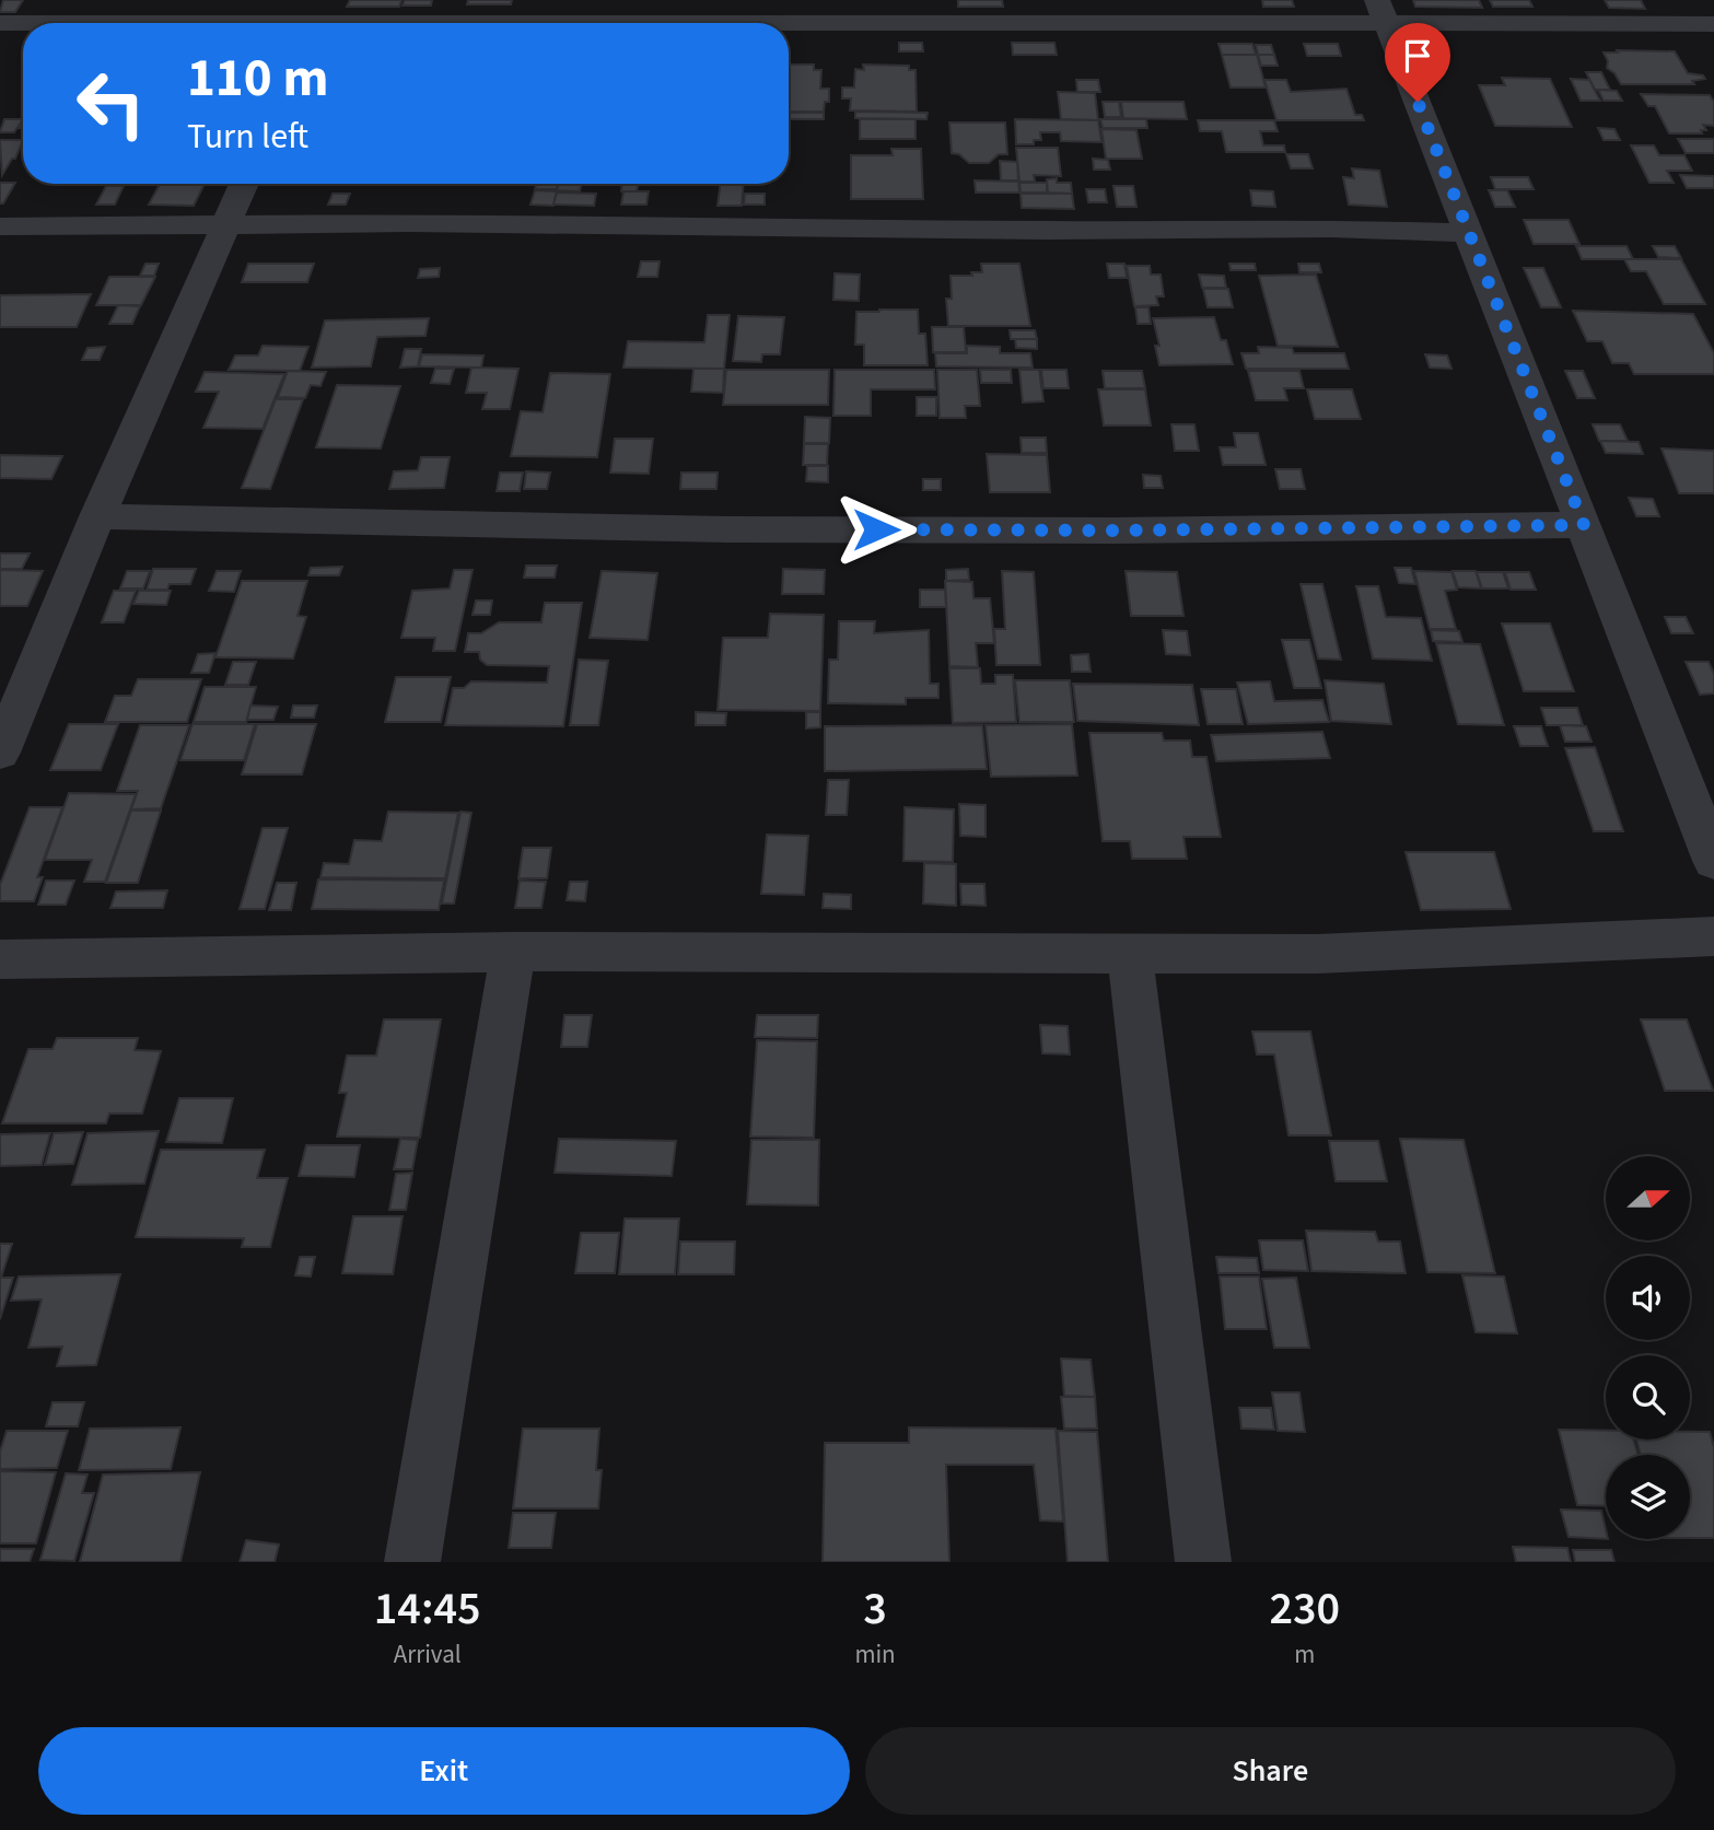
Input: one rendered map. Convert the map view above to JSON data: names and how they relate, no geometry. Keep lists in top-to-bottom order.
{
  "north": "right",
  "page": {
    "turn": ["110 m", "Turn left"],
    "eta": [
      "14:45",
      "Arrival",
      "3",
      "min",
      "230",
      "m"
    ],
    "buttons": ["Exit", "Share"]
  }
}
